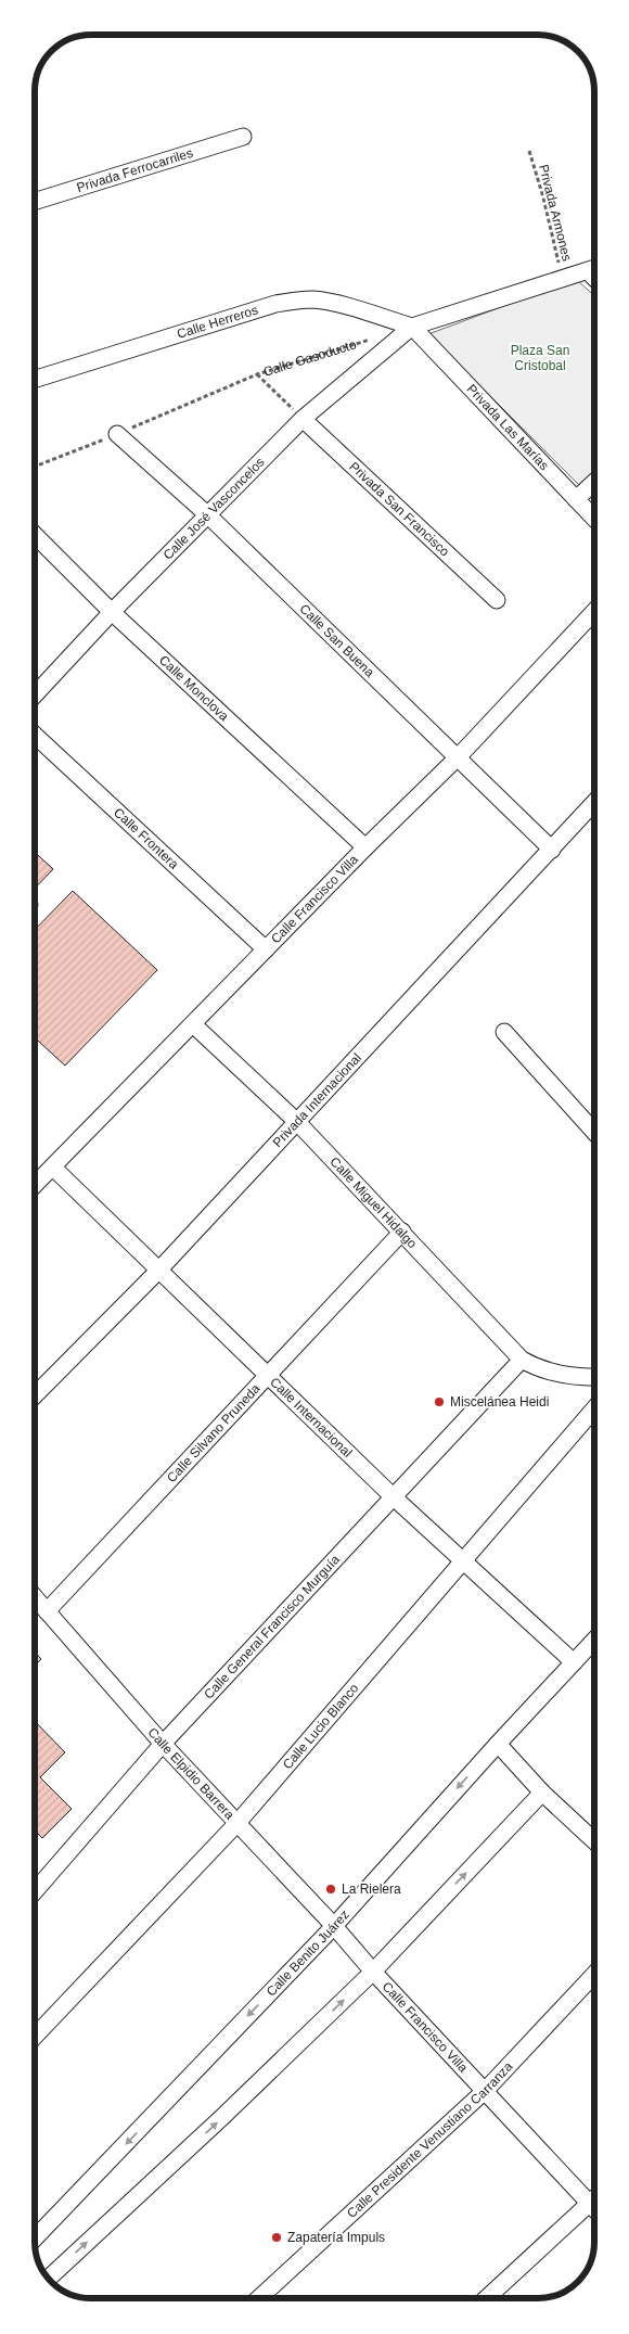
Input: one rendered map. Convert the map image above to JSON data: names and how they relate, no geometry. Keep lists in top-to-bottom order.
{
  "streets": {
    "street": [
      "Privada Ferrocarriles",
      "Calle Herreros",
      "Privada Las Marías",
      "Calle José Vasconcelos",
      "Privada San Francisco",
      "Calle San Buena",
      "Calle Monclova",
      "Calle Frontera",
      "Calle Francisco Villa",
      "Privada Internacional",
      "Calle Miguel Hidalgo",
      "Calle Internacional",
      "Calle Silvano Pruneda",
      "Calle General Francisco Murguía",
      "Calle Lucio Blanco",
      "Calle Elpidio Barrera",
      "Calle Benito Juárez",
      "Calle Presidente Venustiano Carranza"
    ],
    "path": ["Privada Armones", "Calle Gasoducto"]
  },
  "crossings": [
    ["Calle Herreros", "Privada Las Marías"],
    ["Calle Herreros", "Calle José Vasconcelos"],
    ["Calle Gasoducto", "Calle San Buena"],
    ["Privada Las Marías", "Calle José Vasconcelos"],
    ["Calle José Vasconcelos", "Privada San Francisco"],
    ["Calle José Vasconcelos", "Calle San Buena"],
    ["Calle José Vasconcelos", "Calle Monclova"],
    ["Calle San Buena", "Calle Francisco Villa"],
    ["Calle San Buena", "Privada Internacional"],
    ["Calle Monclova", "Calle Francisco Villa"],
    ["Calle Frontera", "Calle Francisco Villa"],
    ["Calle Francisco Villa", "Calle Miguel Hidalgo"],
    ["Calle Francisco Villa", "Calle Internacional"],
    ["Calle Francisco Villa", "Calle Elpidio Barrera"],
    ["Calle Francisco Villa", "Calle Presidente Venustiano Carranza"],
    ["Privada Internacional", "Calle Miguel Hidalgo"],
    ["Privada Internacional", "Calle Internacional"],
    ["Calle Miguel Hidalgo", "Calle Silvano Pruneda"],
    ["Calle Miguel Hidalgo", "Calle General Francisco Murguía"],
    ["Calle Internacional", "Calle Silvano Pruneda"],
    ["Calle Internacional", "Calle General Francisco Murguía"],
    ["Calle Internacional", "Calle Lucio Blanco"],
    ["Calle Internacional", "Calle Benito Juárez"],
    ["Calle Silvano Pruneda", "Calle Elpidio Barrera"],
    ["Calle General Francisco Murguía", "Calle Elpidio Barrera"],
    ["Calle Lucio Blanco", "Calle Elpidio Barrera"],
    ["Calle Elpidio Barrera", "Calle Benito Juárez"]
  ],
  "parks": ["Plaza San Cristobal"],
  "places": ["Miscelánea Heidi", "La Rielera", "Zapatería Impuls"]
}
